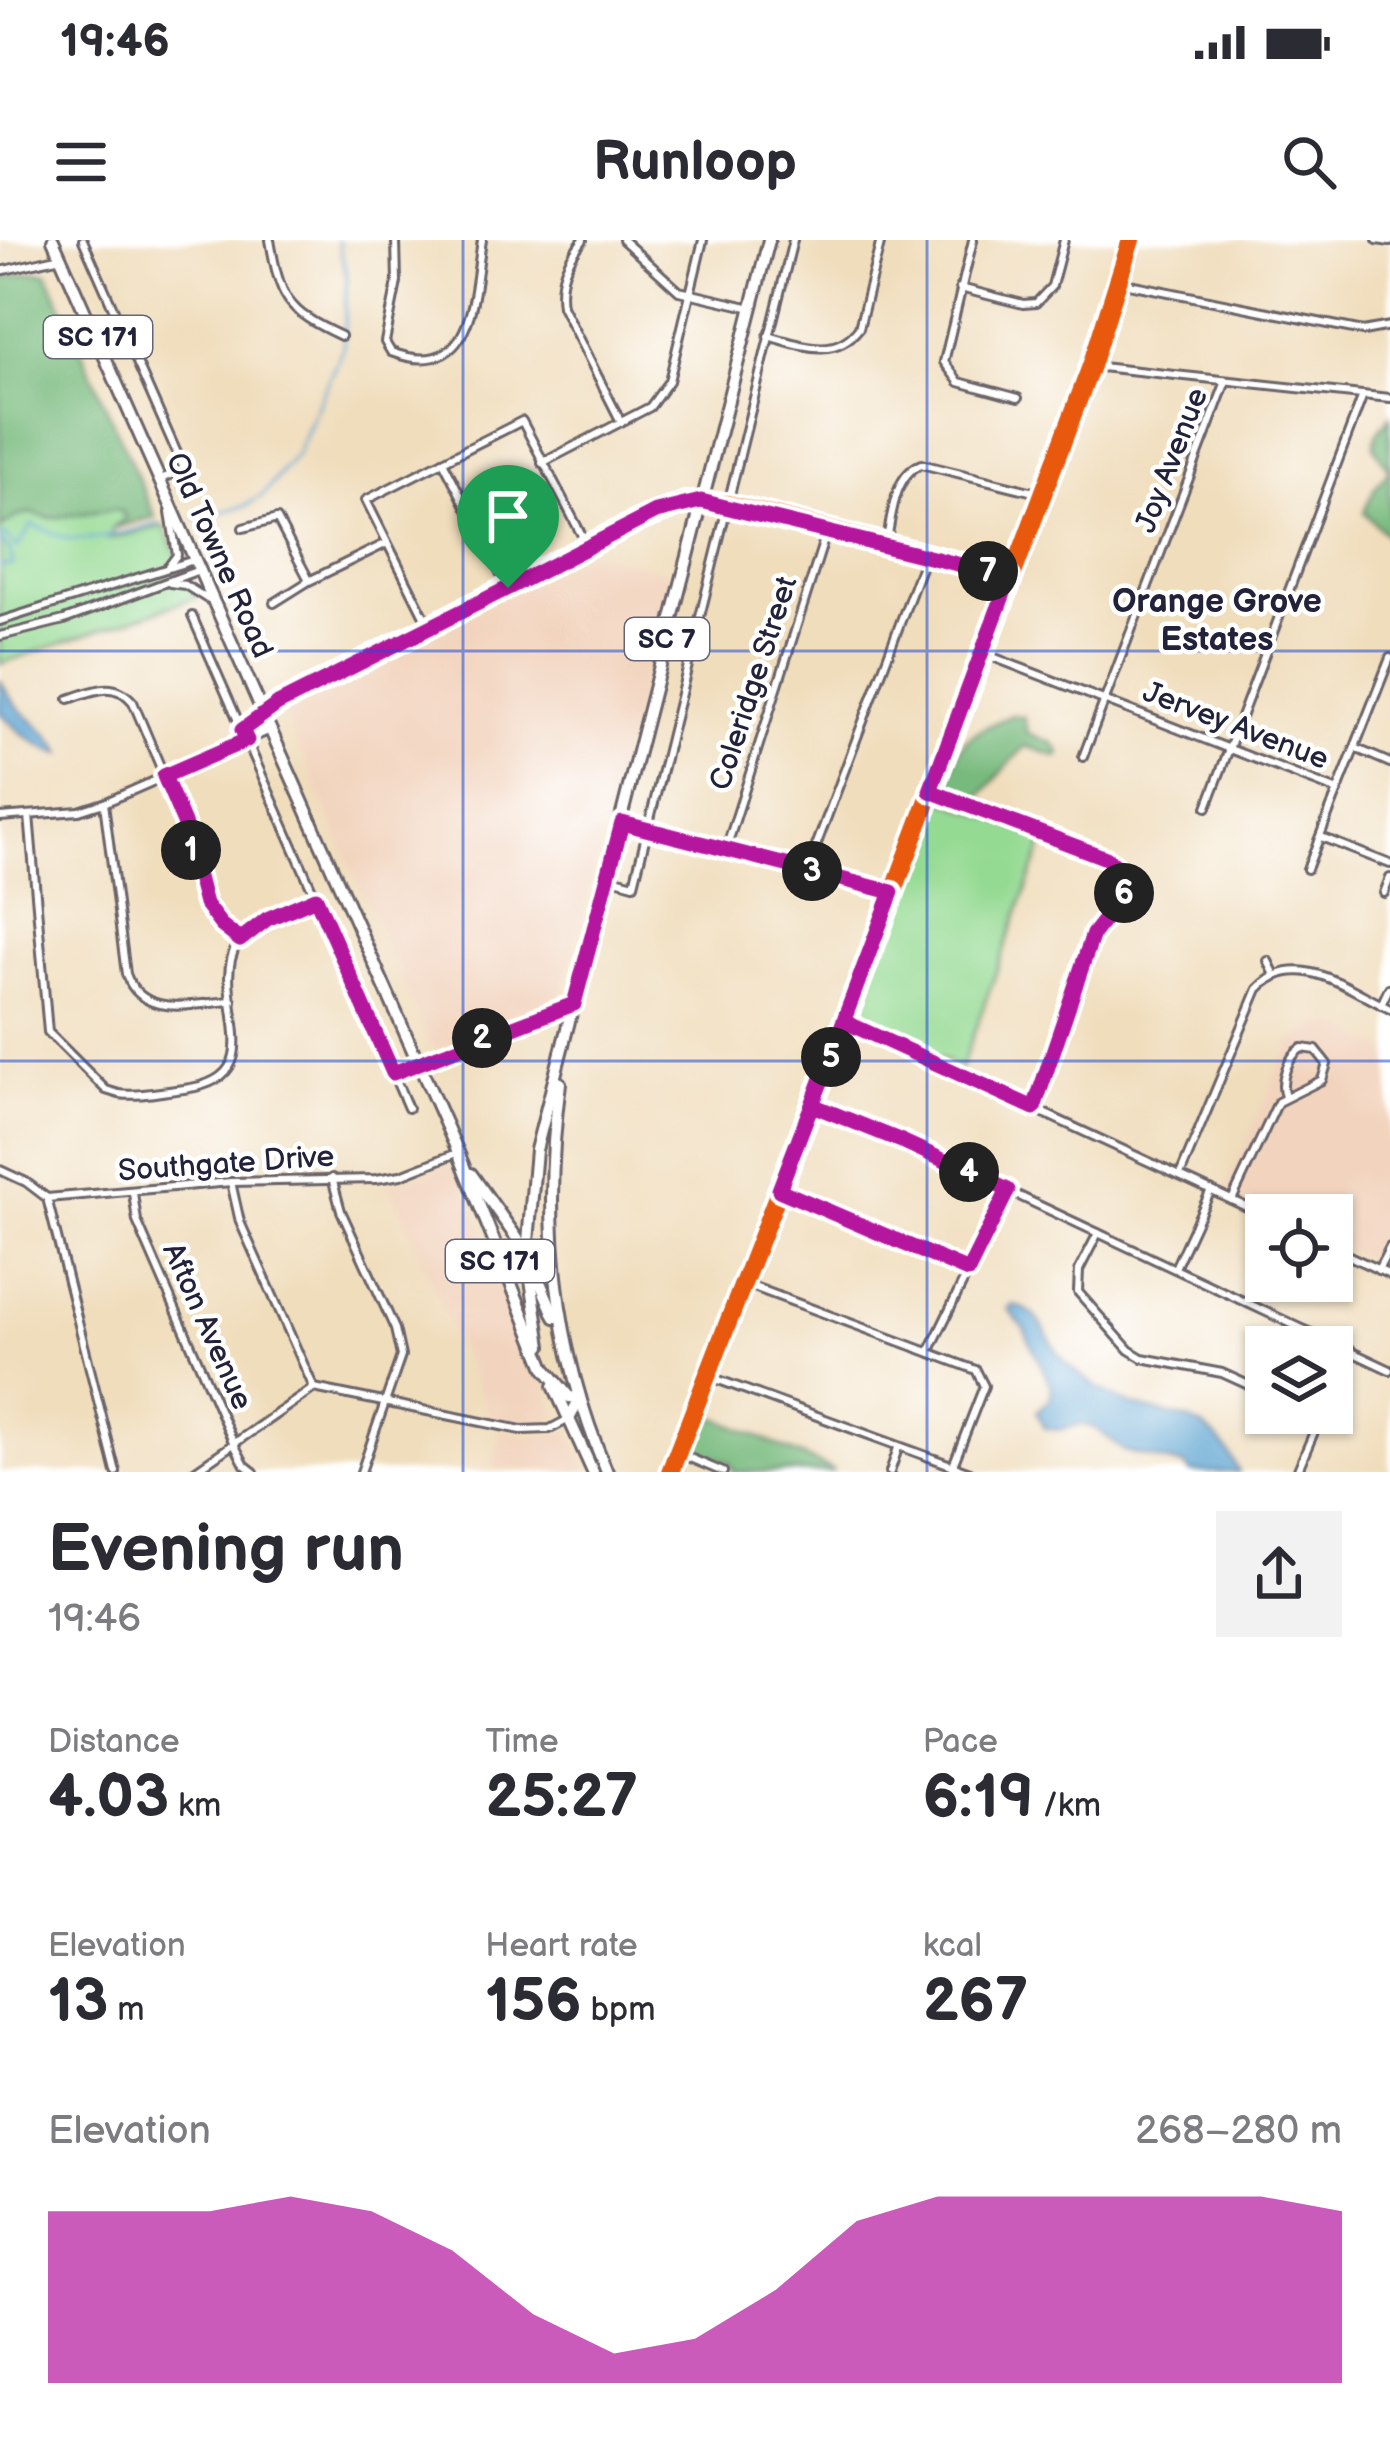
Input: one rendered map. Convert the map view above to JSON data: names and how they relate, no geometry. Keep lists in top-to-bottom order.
{
  "streets": {
    "main road": ["SC 171", "Old Towne Road", "SC 7"],
    "street": [
      "Joy Avenue",
      "Coleridge Street",
      "Jervey Avenue",
      "Southgate Drive",
      "Afton Avenue"
    ]
  },
  "crossings": [
    ["Joy Avenue", "Jervey Avenue"],
    ["Old Towne Road", "SC 7"],
    ["Old Towne Road", "Southgate Drive"],
    ["Southgate Drive", "Afton Avenue"]
  ],
  "districts": ["Orange Grove Estates"],
  "page": {
    "status": "19:46",
    "header": "Runloop",
    "pins": [
      "7",
      "1",
      "3",
      "6",
      "2",
      "5",
      "4"
    ],
    "heading": ["Evening run", "19:46"],
    "stats": [
      ["Distance", "4.03 km"],
      ["Time", "25:27"],
      ["Pace", "6:19 /km"],
      ["Elevation", "13 m"],
      ["Heart rate", "156 bpm"],
      ["kcal", "267"]
    ],
    "chart": ["Elevation", "268–280 m"]
  }
}
